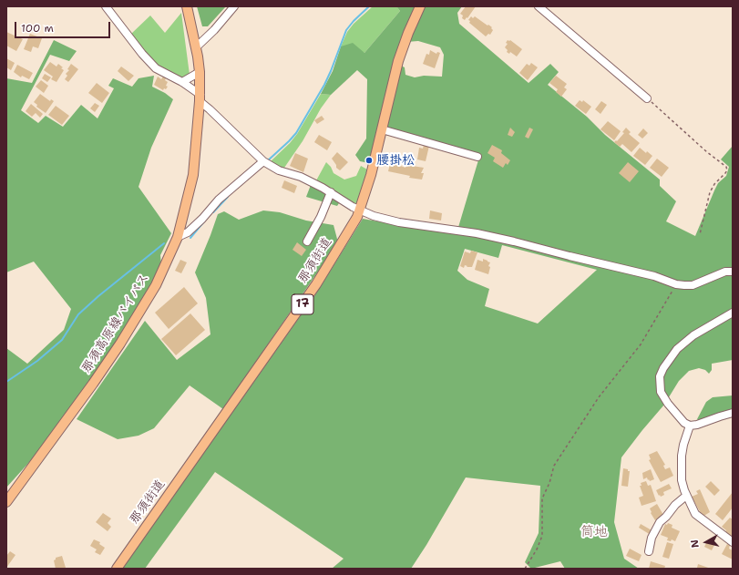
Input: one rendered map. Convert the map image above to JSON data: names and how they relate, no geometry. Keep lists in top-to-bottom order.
{
  "streets": {
    "main road": ["那須街道", "17", "那須高原線バイパス"]
  },
  "districts": ["筒地"],
  "places": ["腰掛松"],
  "scale_bar": "100 m",
  "north": "left"
}
